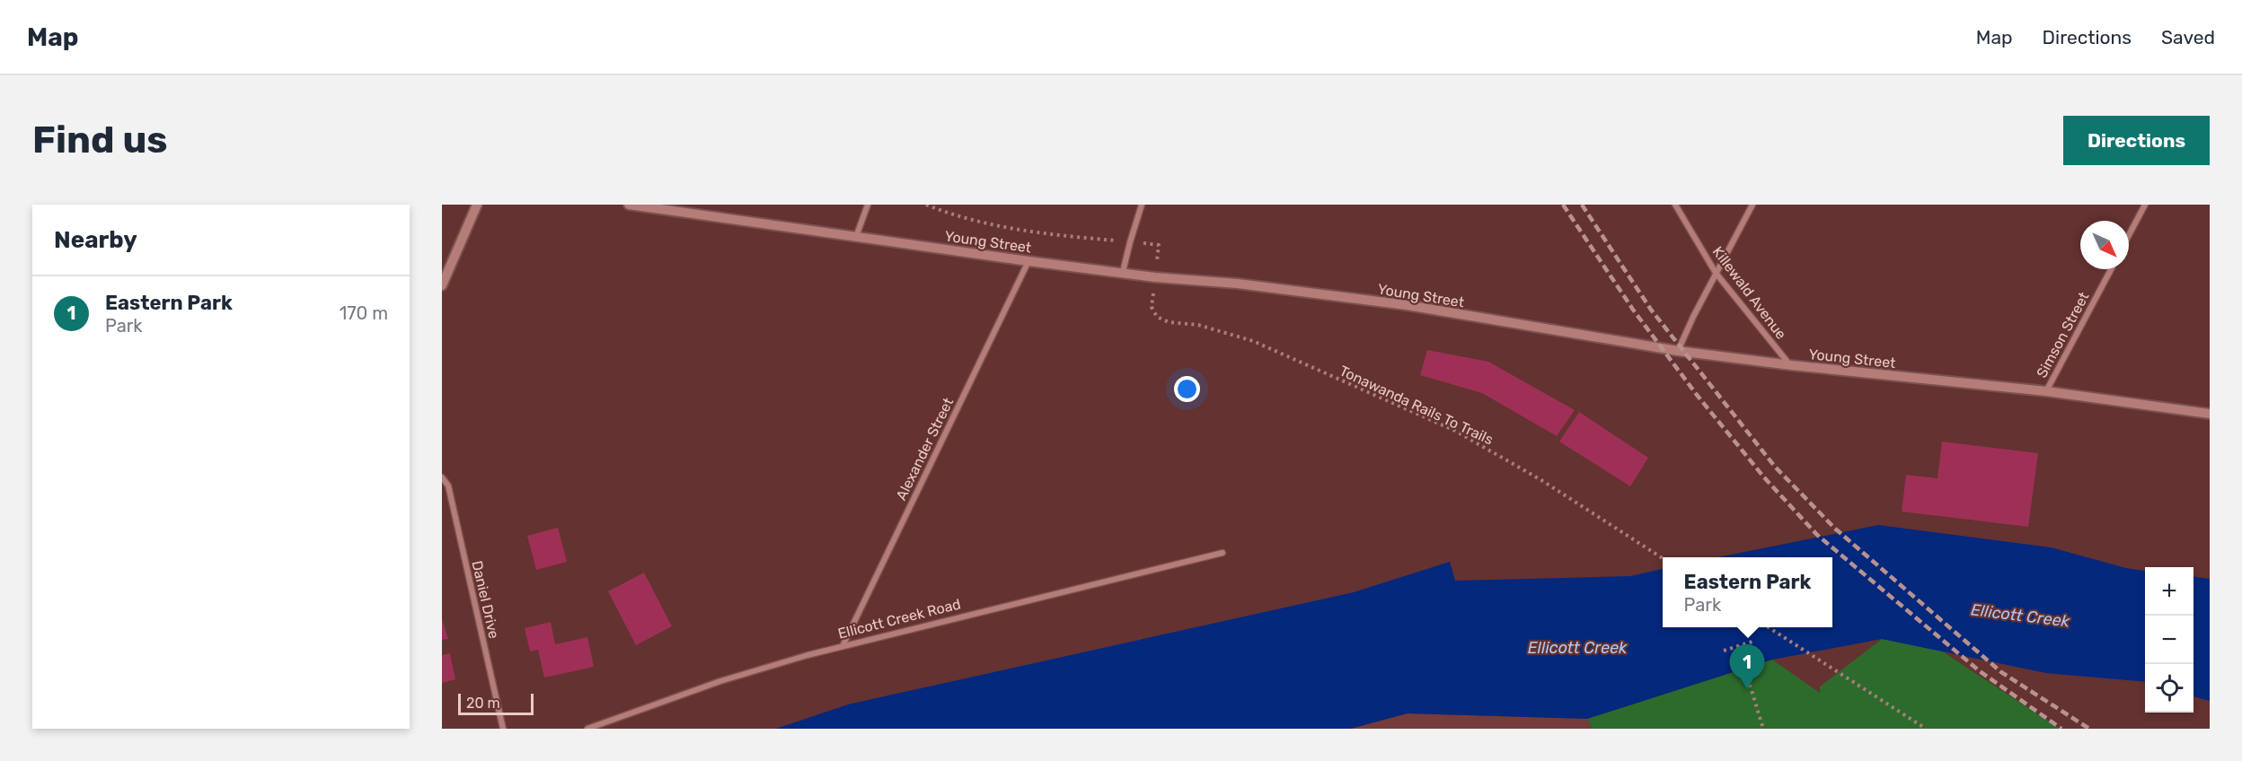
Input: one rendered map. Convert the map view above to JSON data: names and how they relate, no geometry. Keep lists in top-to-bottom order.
{
  "streets": {
    "street": [
      "Young Street",
      "Killewald Avenue",
      "Simson Street",
      "Alexander Street",
      "Daniel Drive",
      "Ellicott Creek Road"
    ],
    "path": ["Tonawanda Rails To Trails"]
  },
  "crossings": [
    ["Young Street", "Killewald Avenue"],
    ["Young Street", "Simson Street"],
    ["Young Street", "Alexander Street"],
    ["Alexander Street", "Ellicott Creek Road"]
  ],
  "water": ["Ellicott Creek"],
  "scale_bar": "20 m",
  "north": "bottom right",
  "page": {
    "header": "Map",
    "nav": ["Map", "Directions", "Saved"],
    "buttons": "Directions",
    "title": "Find us",
    "heading": "Nearby",
    "list": [
      {
        "mark": "1",
        "name": "Eastern Park",
        "note": "Park",
        "value": "170 m"
      }
    ],
    "popup": ["Eastern Park", "Park"],
    "map_buttons": ["+", "−"],
    "pins": "1",
    "scale": "20 m"
  }
}
